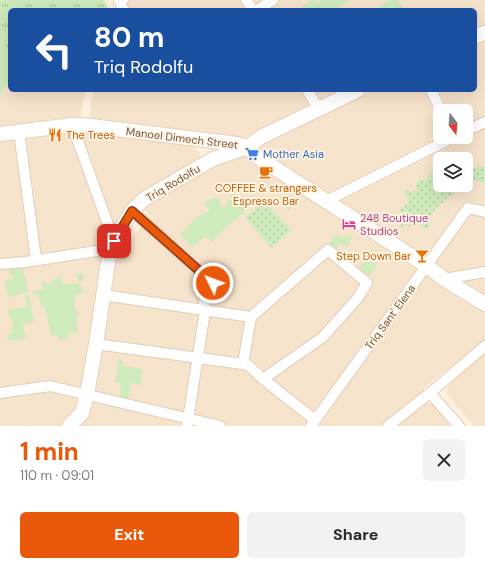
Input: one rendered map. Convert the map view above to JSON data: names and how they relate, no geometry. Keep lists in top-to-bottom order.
{
  "streets": {
    "street": ["Manoel Dimech Street", "Triq Rodolfu", "Triq Sant' Elena"]
  },
  "crossings": [
    ["Manoel Dimech Street", "Triq Rodolfu"],
    ["Manoel Dimech Street", "Triq Sant' Elena"]
  ],
  "places": {
    "restaurant": ["The Trees"],
    "supermarket": ["Mother Asia"],
    "cafe": ["COFFEE & strangers Espresso Bar"],
    "hotel": ["248 Boutique Studios"],
    "bar": ["Step Down Bar"]
  },
  "north": "bottom",
  "page": {
    "turn": ["80 m", "Triq Rodolfu"],
    "heading": ["1 min", "110 m · 09:01"],
    "buttons": ["Exit", "Share"]
  }
}
